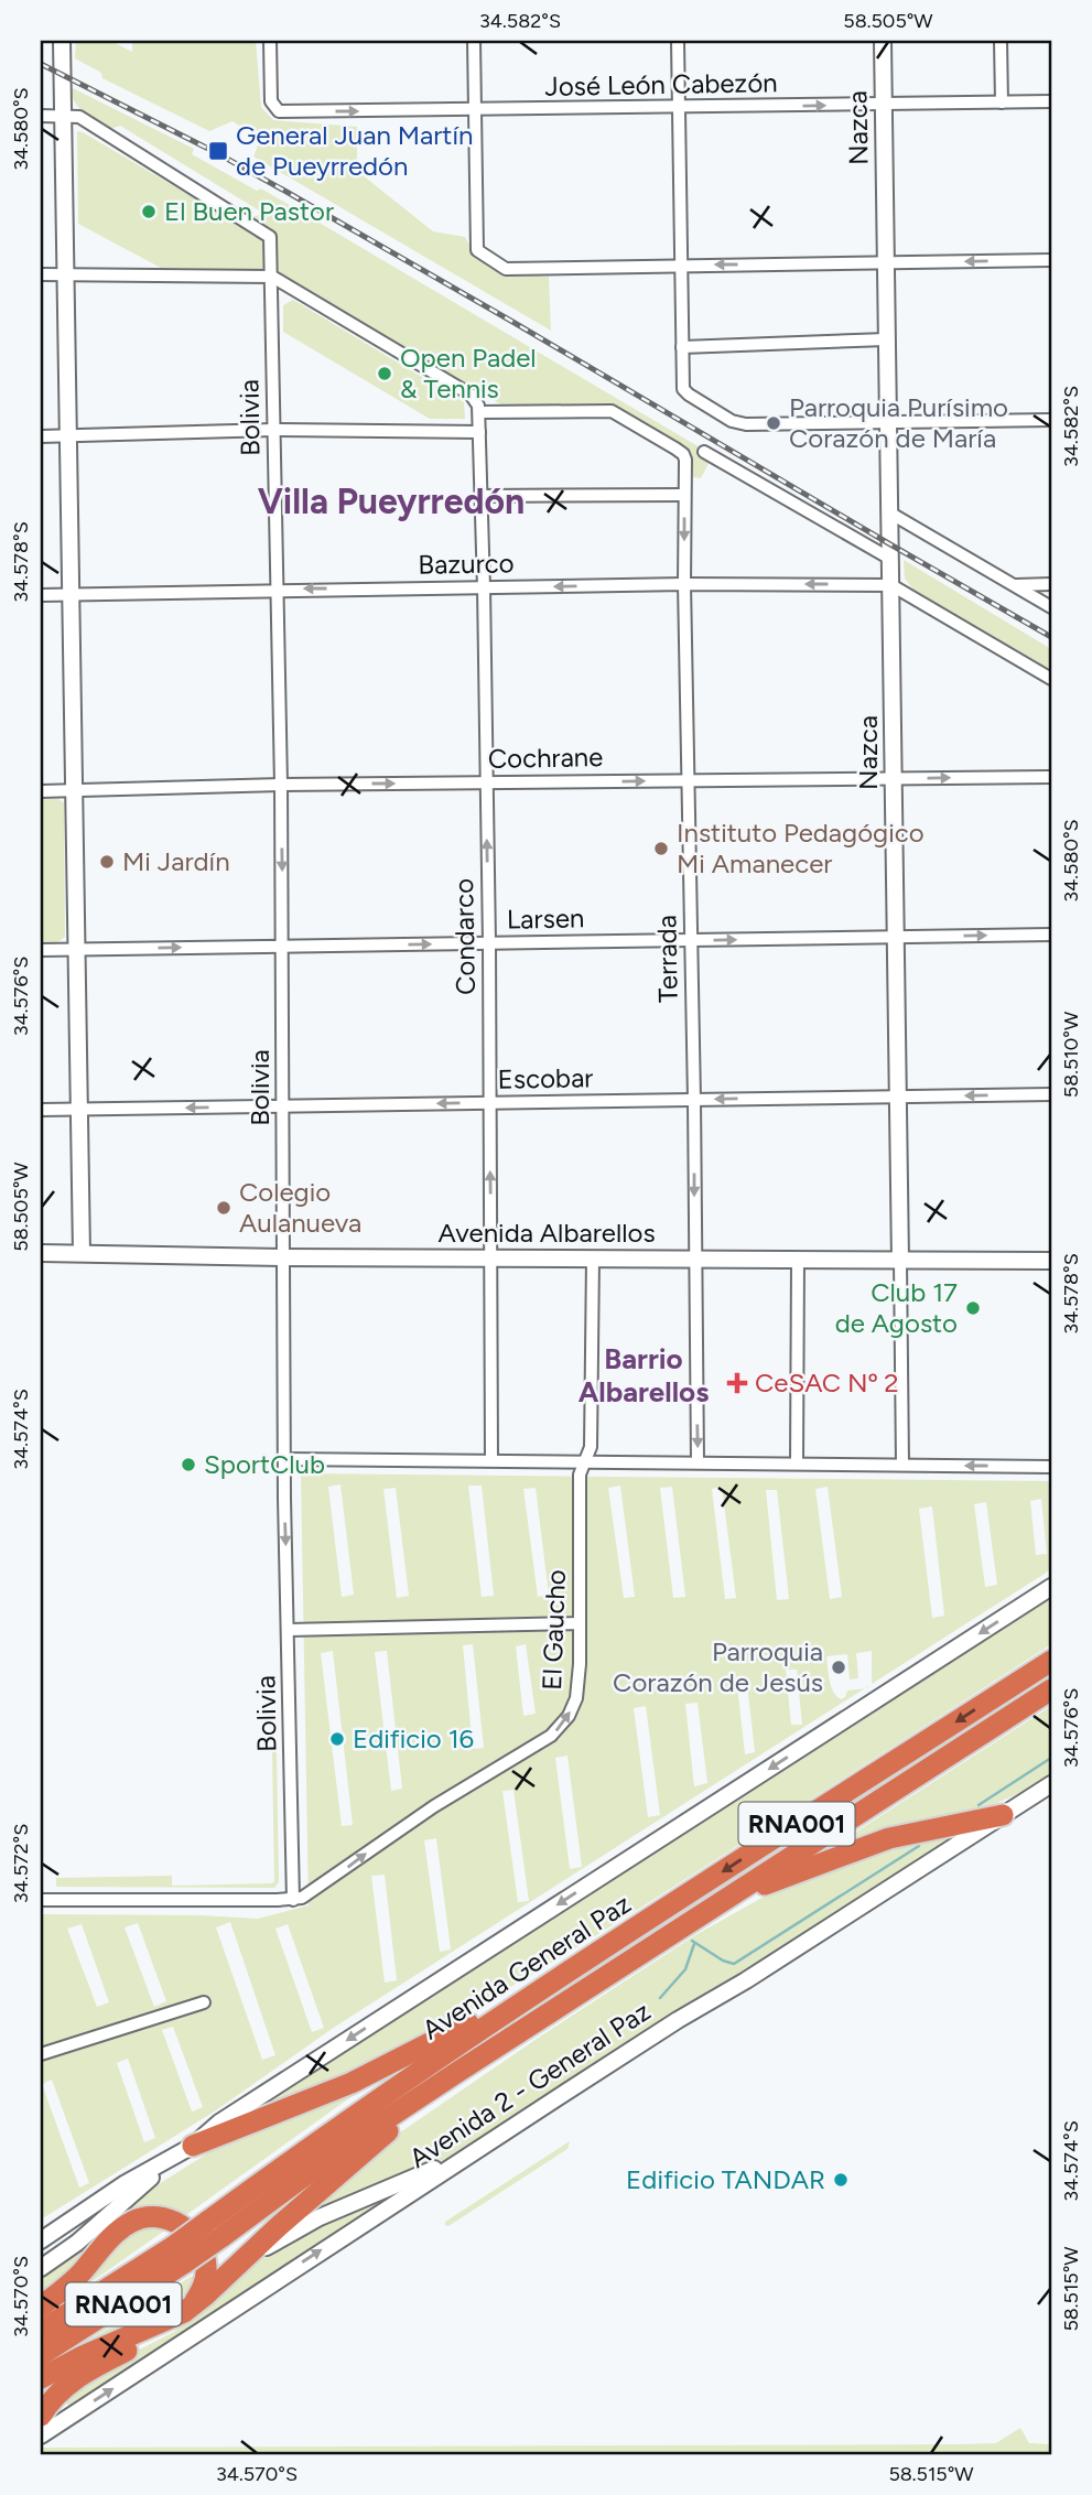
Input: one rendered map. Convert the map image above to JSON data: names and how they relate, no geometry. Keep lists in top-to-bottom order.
{
  "streets": {
    "highway": ["RNA001", "Avenida General Paz"],
    "street": [
      "José León Cabezón",
      "Nazca",
      "Bolivia",
      "Bazurco",
      "Cochrane",
      "Larsen",
      "Condarco",
      "Terrada",
      "Escobar",
      "Avenida Albarellos",
      "El Gaucho",
      "Avenida 2 - General Paz"
    ]
  },
  "crossings": [
    ["José León Cabezón", "Nazca"],
    ["Nazca", "Bazurco"],
    ["Nazca", "Cochrane"],
    ["Nazca", "Larsen"],
    ["Nazca", "Escobar"],
    ["Nazca", "Avenida Albarellos"],
    ["Bolivia", "Bazurco"],
    ["Bolivia", "Cochrane"],
    ["Bolivia", "Larsen"],
    ["Bolivia", "Escobar"],
    ["Bolivia", "Avenida Albarellos"],
    ["Bolivia", "El Gaucho"],
    ["Bazurco", "Condarco"],
    ["Bazurco", "Terrada"],
    ["Cochrane", "Condarco"],
    ["Cochrane", "Terrada"],
    ["Larsen", "Condarco"],
    ["Larsen", "Terrada"],
    ["Condarco", "Terrada"],
    ["Condarco", "Escobar"],
    ["Condarco", "Avenida Albarellos"],
    ["Terrada", "Escobar"],
    ["Terrada", "Avenida Albarellos"],
    ["Avenida Albarellos", "El Gaucho"]
  ],
  "one_way": [
    "José León Cabezón",
    "Cochrane",
    "Larsen",
    "Escobar",
    "El Gaucho",
    "Avenida General Paz"
  ],
  "districts": ["Villa Pueyrredón", "Barrio Albarellos"],
  "places": {
    "transit": ["General Juan Martín de Pueyrredón"],
    "other": [
      "El Buen Pastor",
      "Open Padel & Tennis",
      "Parroquia Purísimo Corazón de María",
      "Instituto Pedagógico Mi Amanecer",
      "Mi Jardín",
      "Colegio Aulanueva",
      "Club 17 de Agosto",
      "SportClub",
      "Parroquia Corazón de Jesús",
      "Edificio 16",
      "Edificio TANDAR"
    ],
    "health": ["CeSAC Nº 2"]
  },
  "coordinates": [
    "34.582°S",
    "58.505°W",
    "34.580°S",
    "34.578°S",
    "34.576°S",
    "58.510°W",
    "34.574°S",
    "34.572°S",
    "58.515°W",
    "34.570°S"
  ]
}
